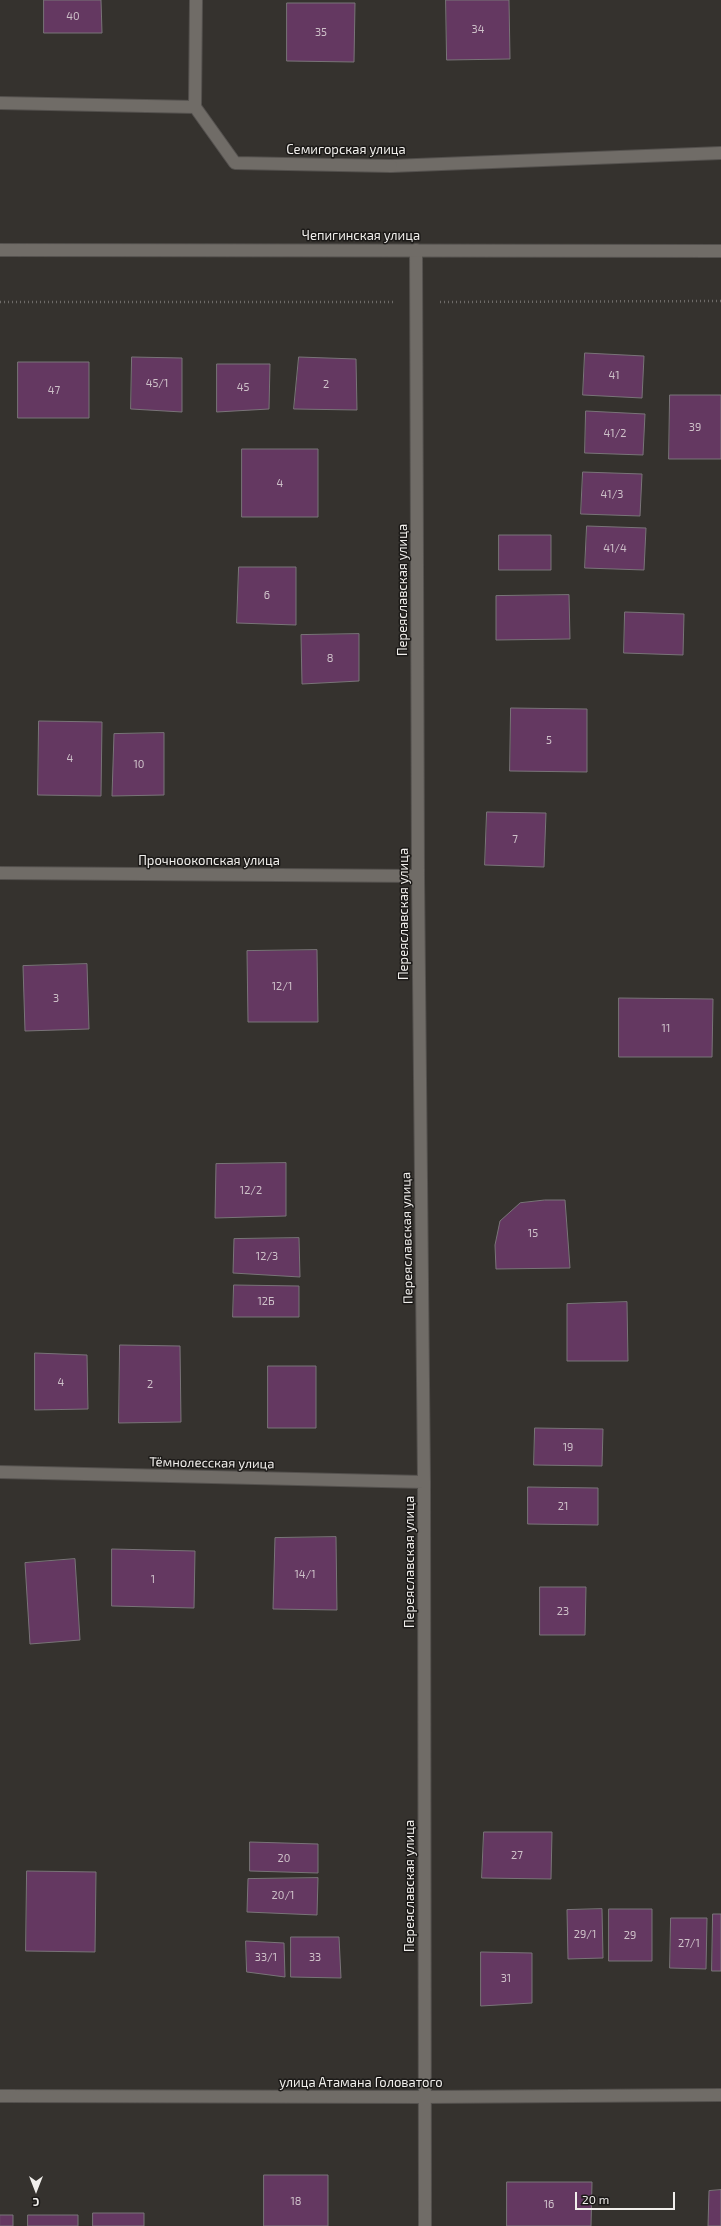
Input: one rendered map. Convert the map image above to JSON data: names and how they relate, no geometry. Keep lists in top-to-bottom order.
{
  "streets": {
    "street": [
      "Семигорская улица",
      "Чепигинская улица",
      "Переяславская улица",
      "Прочноокопская улица",
      "Тёмнолесская улица",
      "улица Атамана Головатого"
    ]
  },
  "crossings": [
    ["Чепигинская улица", "Переяславская улица"],
    ["Переяславская улица", "Прочноокопская улица"],
    ["Переяславская улица", "Тёмнолесская улица"],
    ["Переяславская улица", "улица Атамана Головатого"]
  ],
  "house_numbers": [
    "40",
    "34",
    "35",
    "41",
    "45/1",
    "2",
    "45",
    "47",
    "39",
    "41/2",
    "4",
    "41/3",
    "41/4",
    "6",
    "8",
    "5",
    "4",
    "10",
    "7",
    "12/1",
    "3",
    "11",
    "12/2",
    "15",
    "12/3",
    "12Б",
    "4",
    "2",
    "19",
    "21",
    "14/1",
    "1",
    "23",
    "27",
    "20",
    "20/1",
    "29/1",
    "29",
    "27/1",
    "33/1",
    "33",
    "31",
    "18",
    "16"
  ],
  "scale_bar": "20 m",
  "north": "bottom"
}
